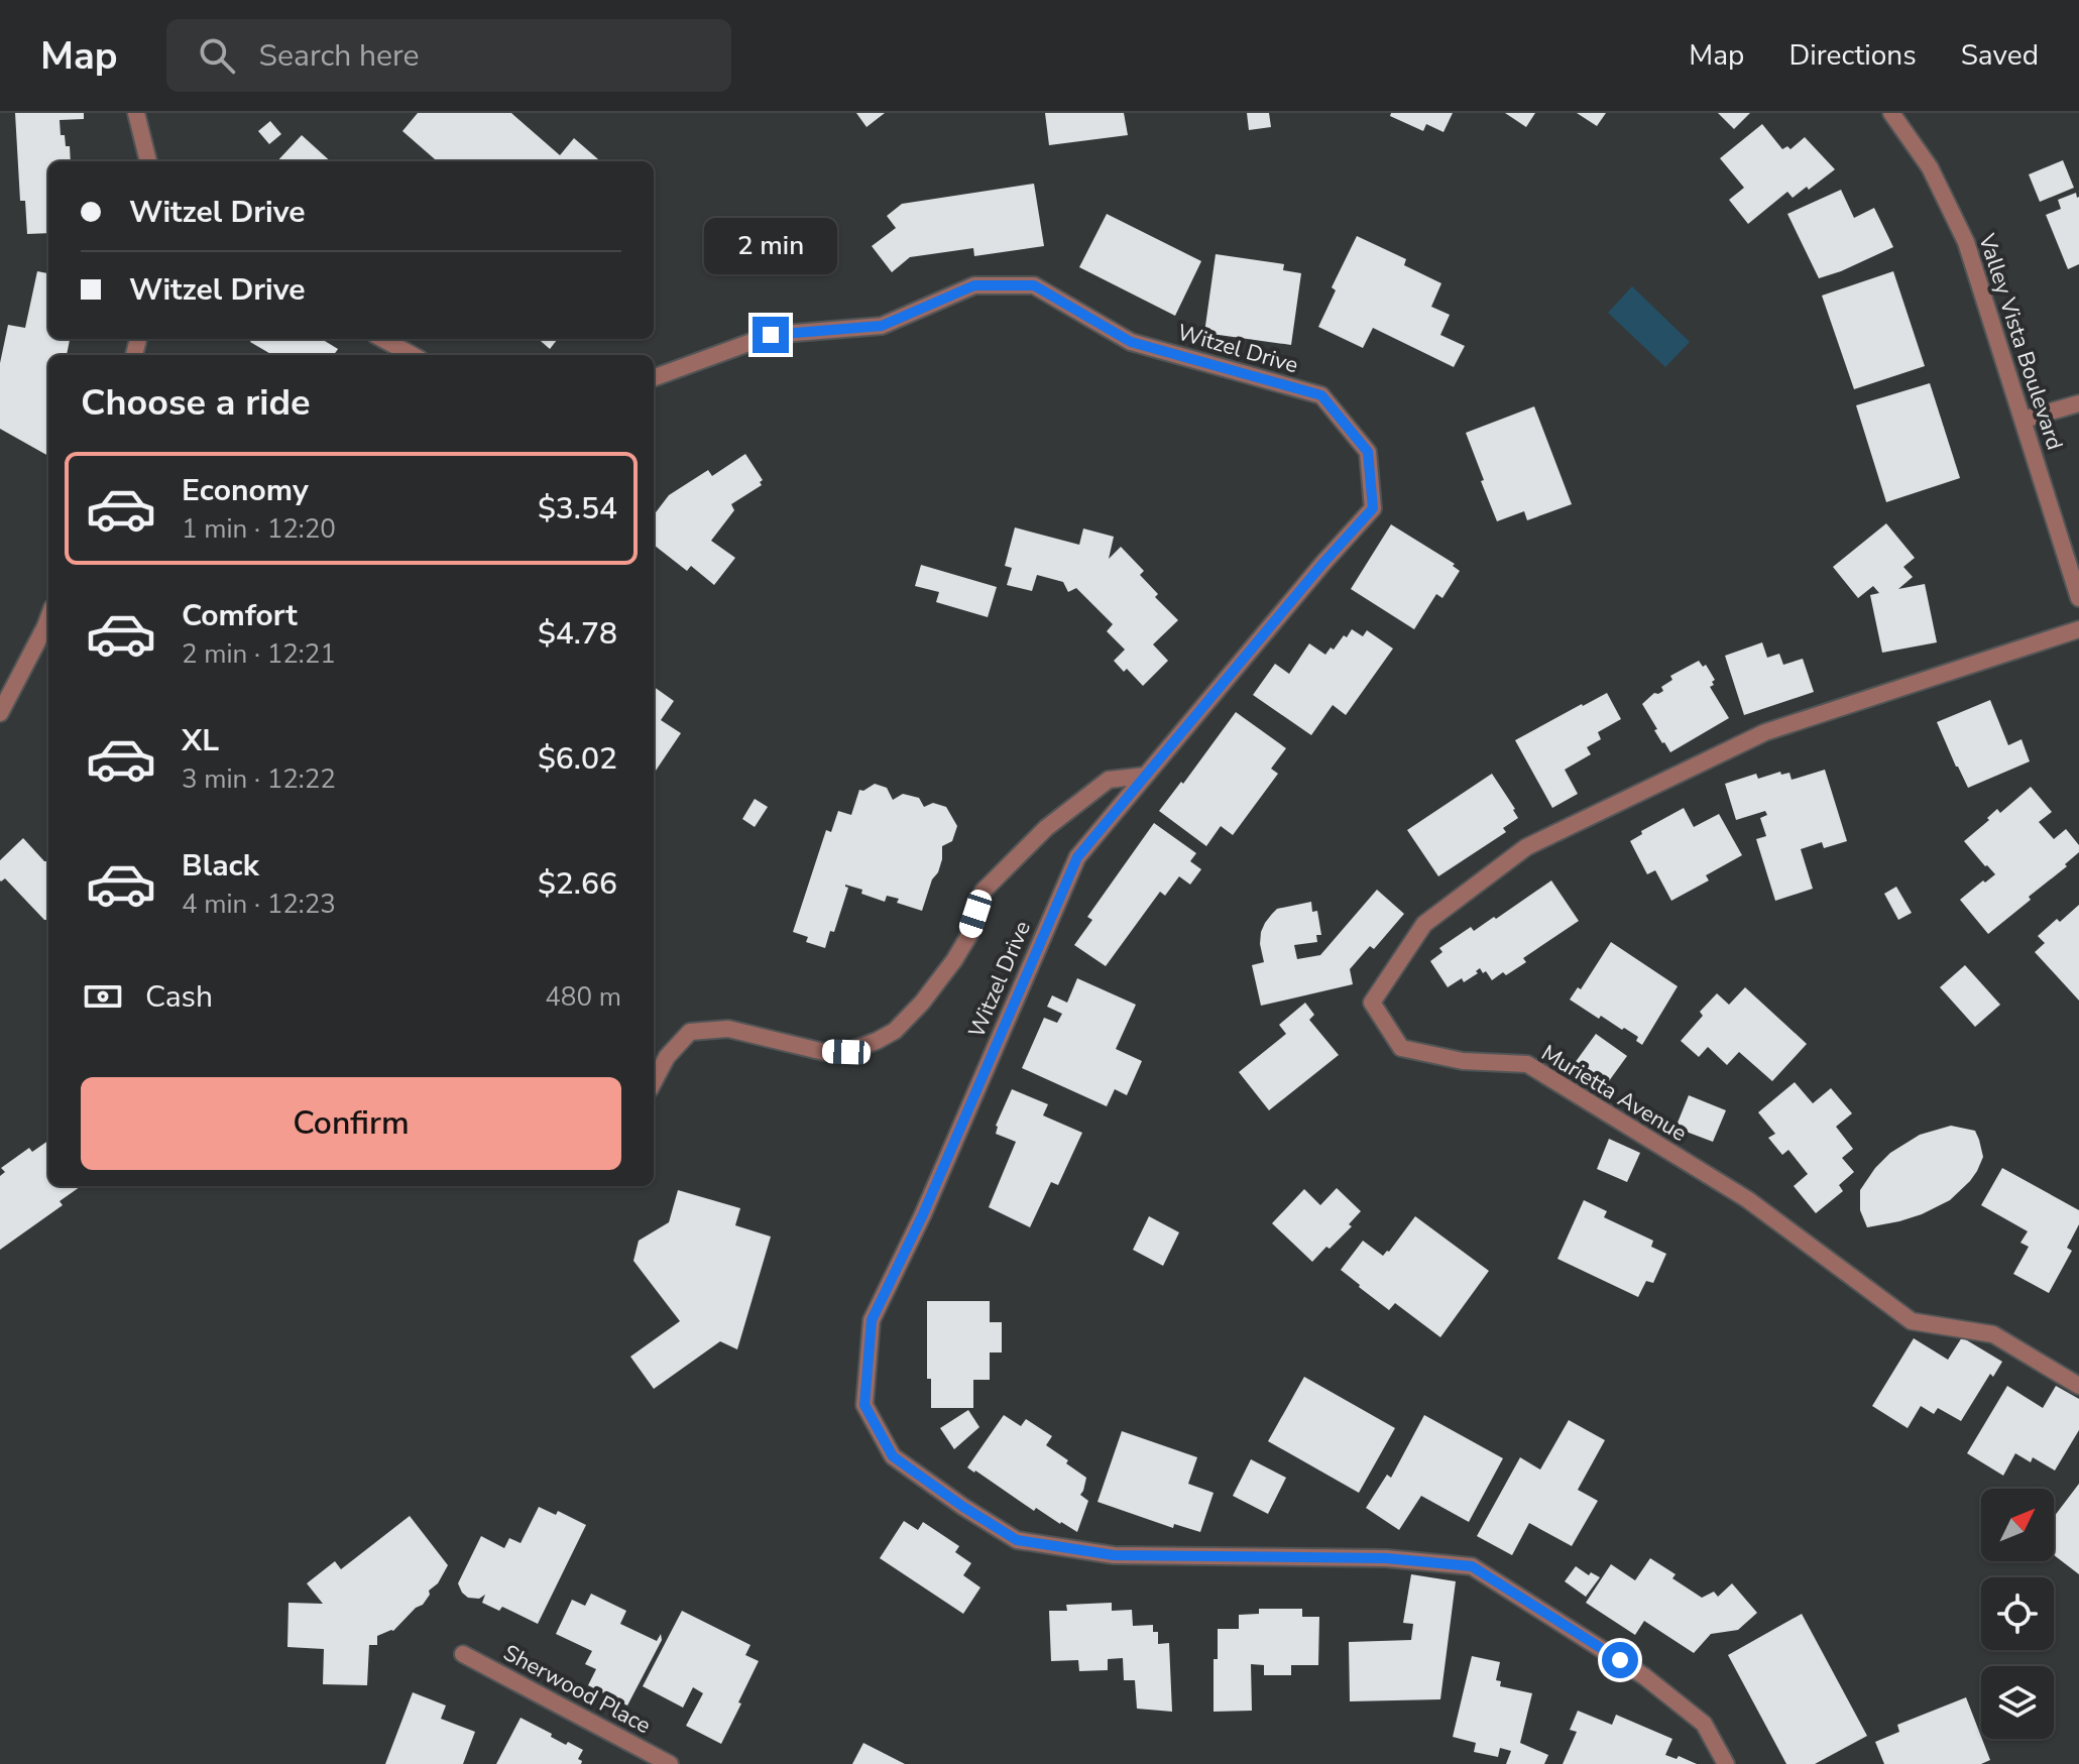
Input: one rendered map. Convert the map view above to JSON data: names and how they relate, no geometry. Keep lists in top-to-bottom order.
{
  "streets": {
    "street": [
      "Valley Vista Boulevard",
      "Witzel Drive",
      "Murietta Avenue",
      "Sherwood Place"
    ]
  },
  "north": "top right",
  "page": {
    "header": "Map",
    "search": "Search here",
    "nav": ["Map", "Directions", "Saved"],
    "banner": ["Witzel Drive", "Witzel Drive"],
    "bubble": "2 min",
    "heading": "Choose a ride",
    "list": [
      {
        "name": "Economy",
        "note": "1 min · 12:20",
        "value": "$3.54"
      },
      {
        "name": "Comfort",
        "note": "2 min · 12:21",
        "value": "$4.78"
      },
      {
        "name": "XL",
        "note": "3 min · 12:22",
        "value": "$6.02"
      },
      {
        "name": "Black",
        "note": "4 min · 12:23",
        "value": "$2.66"
      }
    ],
    "pay": ["Cash", "480 m"],
    "buttons": "Confirm"
  }
}
